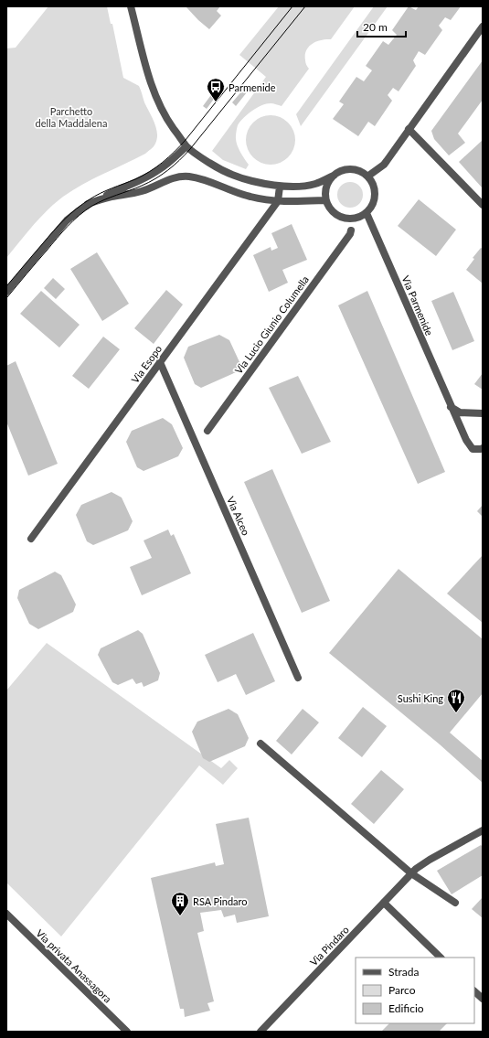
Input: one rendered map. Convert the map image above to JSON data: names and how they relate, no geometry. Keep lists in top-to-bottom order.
{
  "streets": {
    "street": [
      "Via Parmenide",
      "Via Lucio Giunio Columella",
      "Via Esopo",
      "Via Alceo",
      "Via Pindaro",
      "Via privata Anassagora"
    ]
  },
  "crossings": [
    ["Via Esopo", "Via Alceo"]
  ],
  "parks": ["Parchetto della Maddalena"],
  "places": {
    "bus stop": ["Parmenide"],
    "restaurant": ["Sushi King"],
    "building": ["RSA Pindaro"]
  },
  "legend": ["Strada", "Parco", "Edificio"],
  "scale_bar": "20 m"
}
